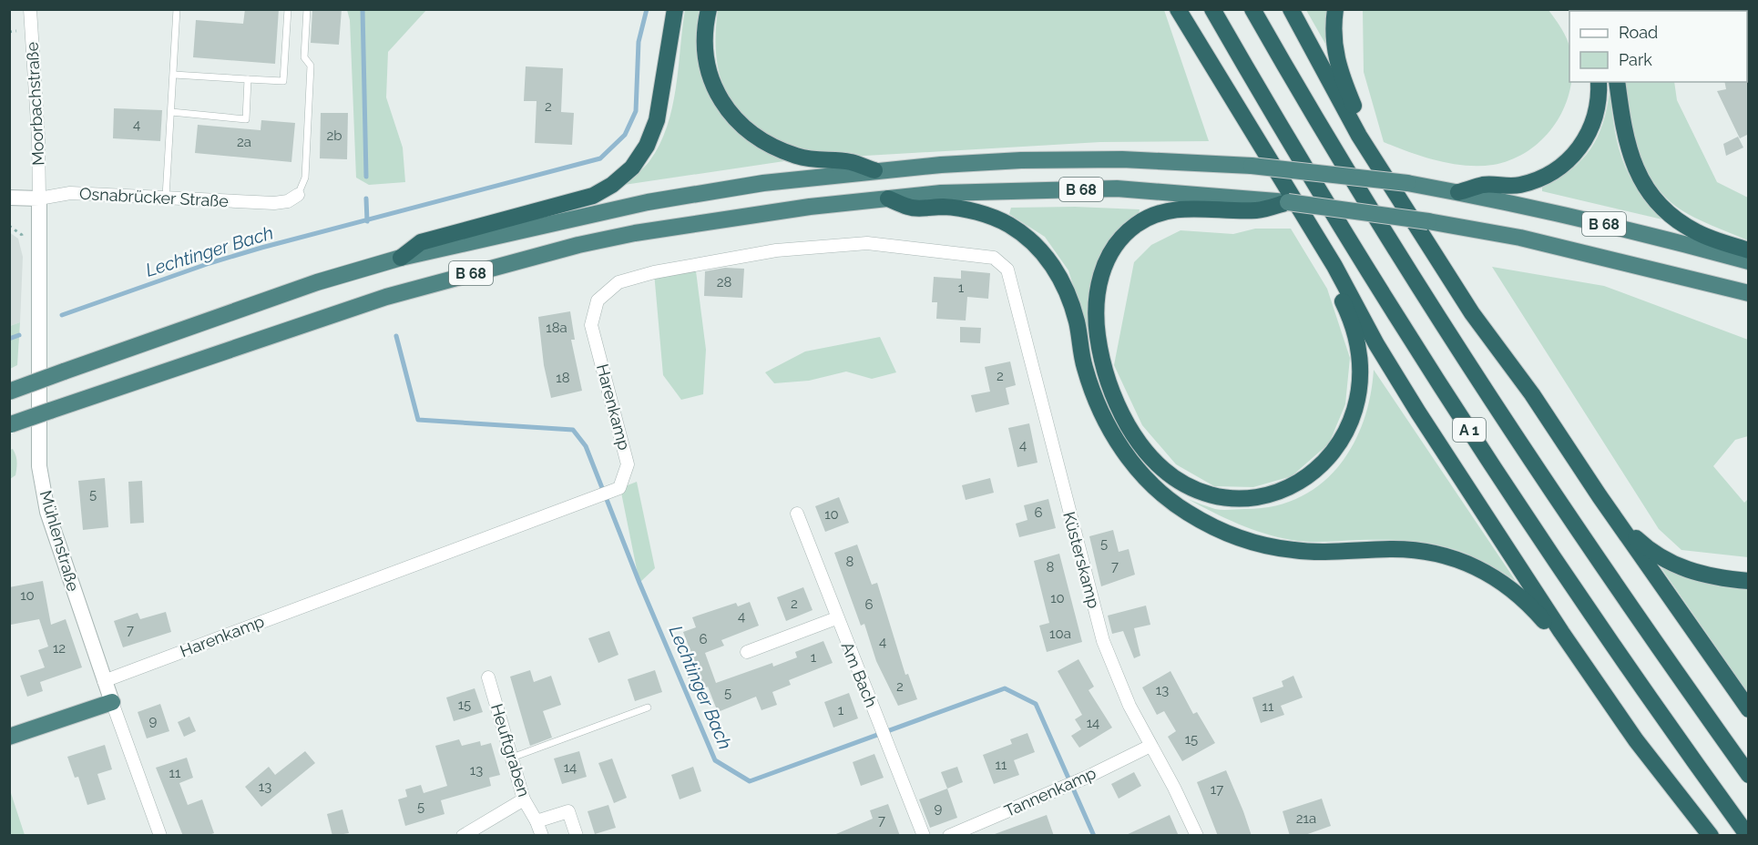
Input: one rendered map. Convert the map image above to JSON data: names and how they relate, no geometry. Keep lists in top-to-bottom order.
{
  "streets": {
    "highway": ["B 68", "A 1"],
    "street": [
      "Moorbachstraße",
      "Osnabrücker Straße",
      "Harenkamp",
      "Mühlenstraße",
      "Küsterskamp",
      "Am Bach",
      "Heuftgraben",
      "Tannenkamp"
    ]
  },
  "crossings": [
    ["Moorbachstraße", "Osnabrücker Straße"],
    ["Moorbachstraße", "Mühlenstraße"],
    ["Osnabrücker Straße", "Mühlenstraße"],
    ["Harenkamp", "Mühlenstraße"],
    ["Harenkamp", "Küsterskamp"],
    ["Küsterskamp", "Tannenkamp"]
  ],
  "water": ["Lechtinger Bach"],
  "house_numbers": [
    "2",
    "4",
    "2b",
    "2a",
    "28",
    "1",
    "18a",
    "2",
    "18",
    "4",
    "5",
    "6",
    "10",
    "5",
    "8",
    "7",
    "8",
    "10",
    "10",
    "2",
    "6",
    "4",
    "7",
    "10a",
    "6",
    "4",
    "12",
    "1",
    "2",
    "13",
    "5",
    "15",
    "11",
    "1",
    "9",
    "14",
    "15",
    "11",
    "14",
    "13",
    "11",
    "13",
    "17",
    "5",
    "9",
    "21a",
    "7"
  ],
  "legend": ["Road", "Park"]
}
